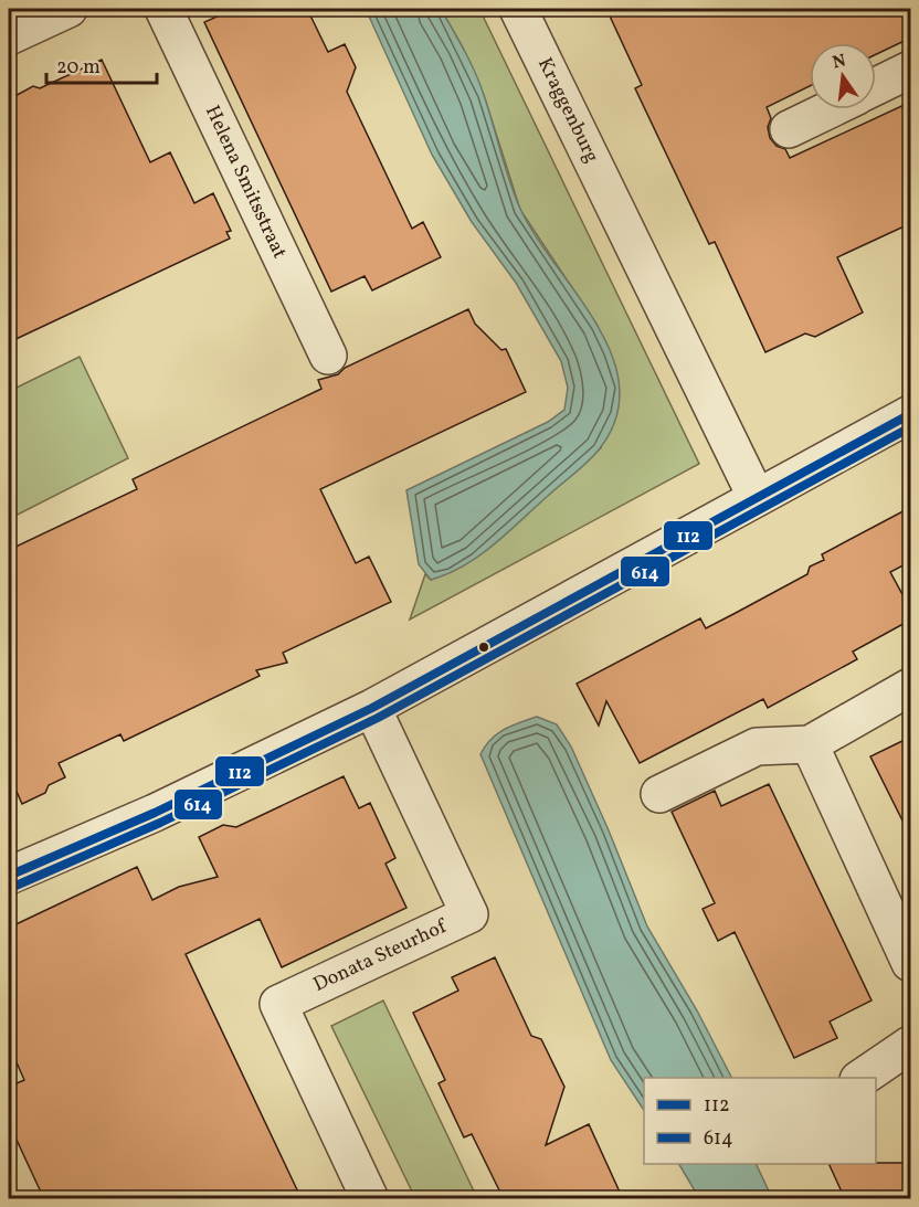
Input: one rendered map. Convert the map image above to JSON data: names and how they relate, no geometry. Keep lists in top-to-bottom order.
{
  "streets": {
    "street": ["Kraggenburg", "Helena Smitsstraat", "Donata Steurhof"]
  },
  "lines": ["transit line 112", "transit line 614"],
  "legend": ["112", "614"],
  "scale_bar": "20 m",
  "north": "top"
}
